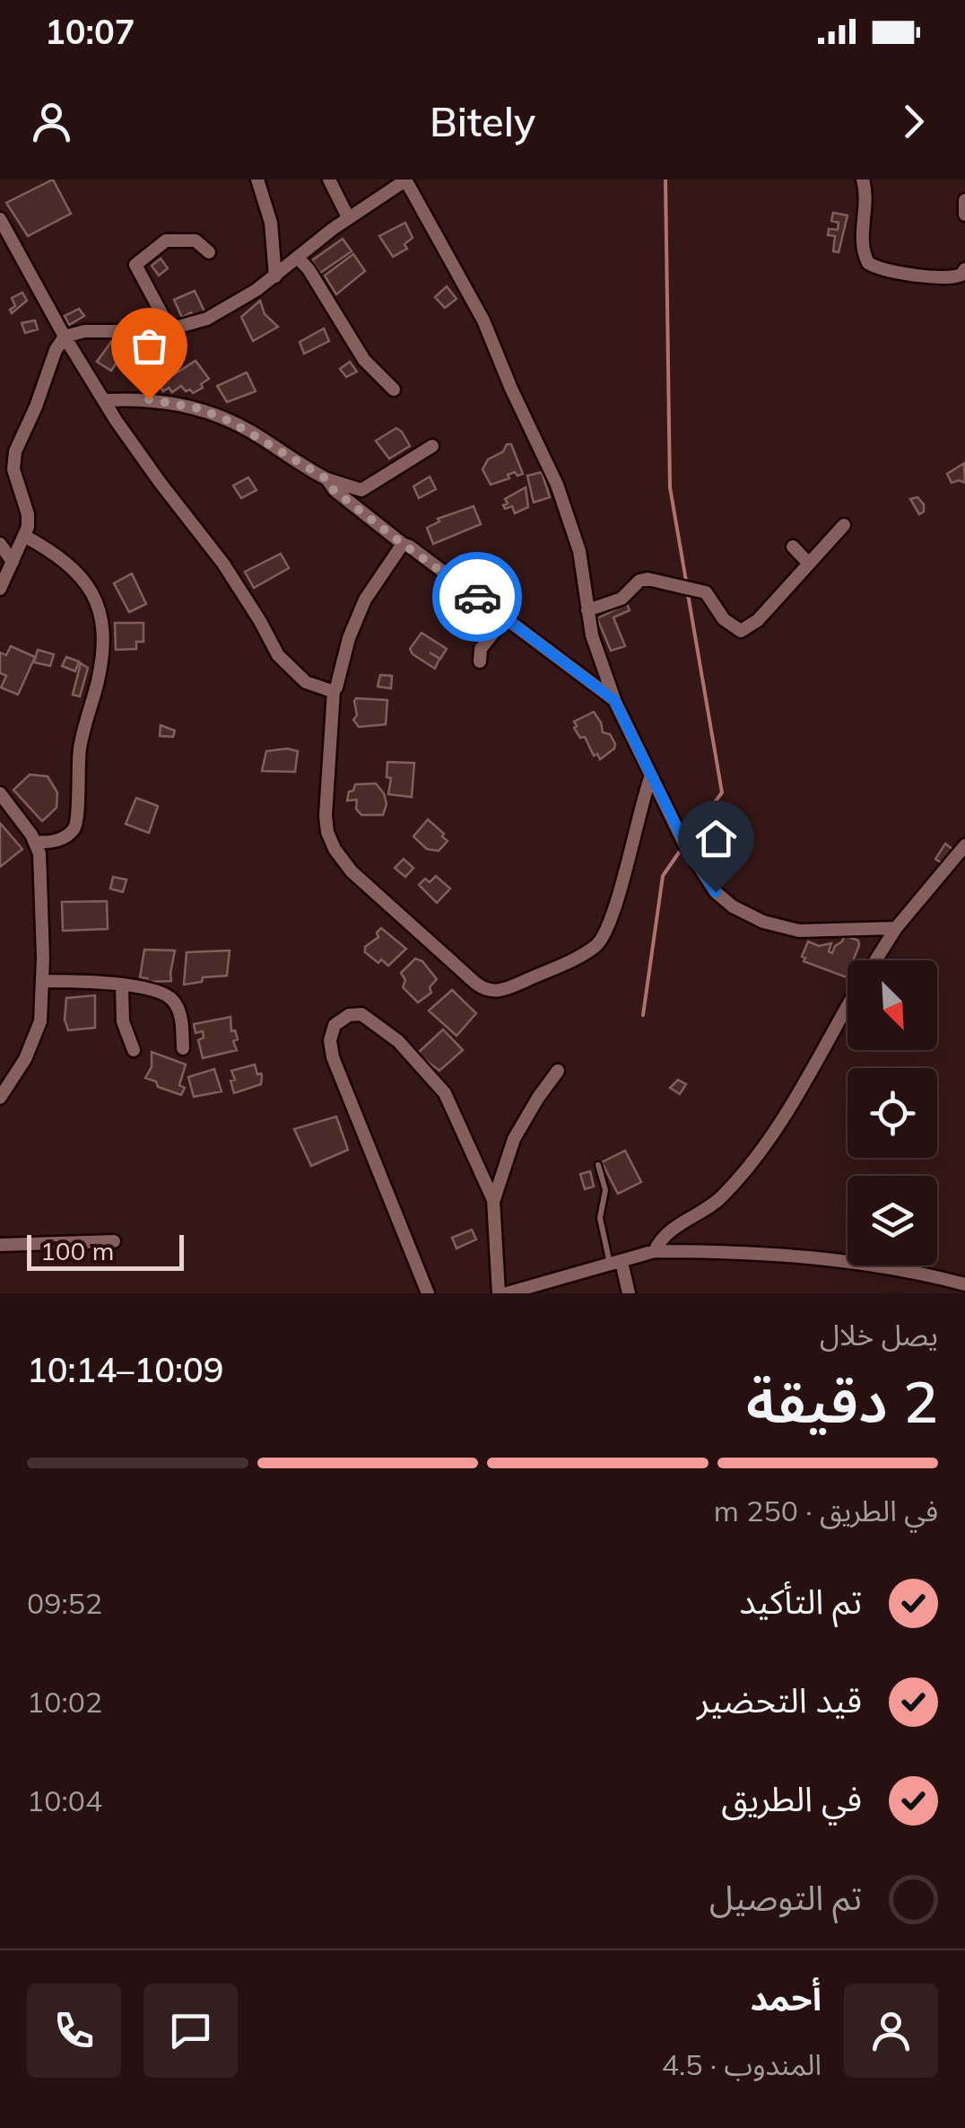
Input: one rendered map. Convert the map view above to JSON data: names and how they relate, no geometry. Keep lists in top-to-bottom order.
{
  "scale_bar": "100 m",
  "north": "bottom right",
  "page": {
    "status": "10:07",
    "header": "Bitely",
    "scale": "100 m",
    "heading": ["2 دقيقة", "يصل خلال", "10:09–10:14"],
    "panel": ["أحمد", "المندوب · 4.5"],
    "bar": "في الطريق · 250 m",
    "list": [
      ["تم التأكيد", "09:52"],
      ["قيد التحضير", "10:02"],
      ["في الطريق", "10:04"],
      "تم التوصيل"
    ]
  }
}
